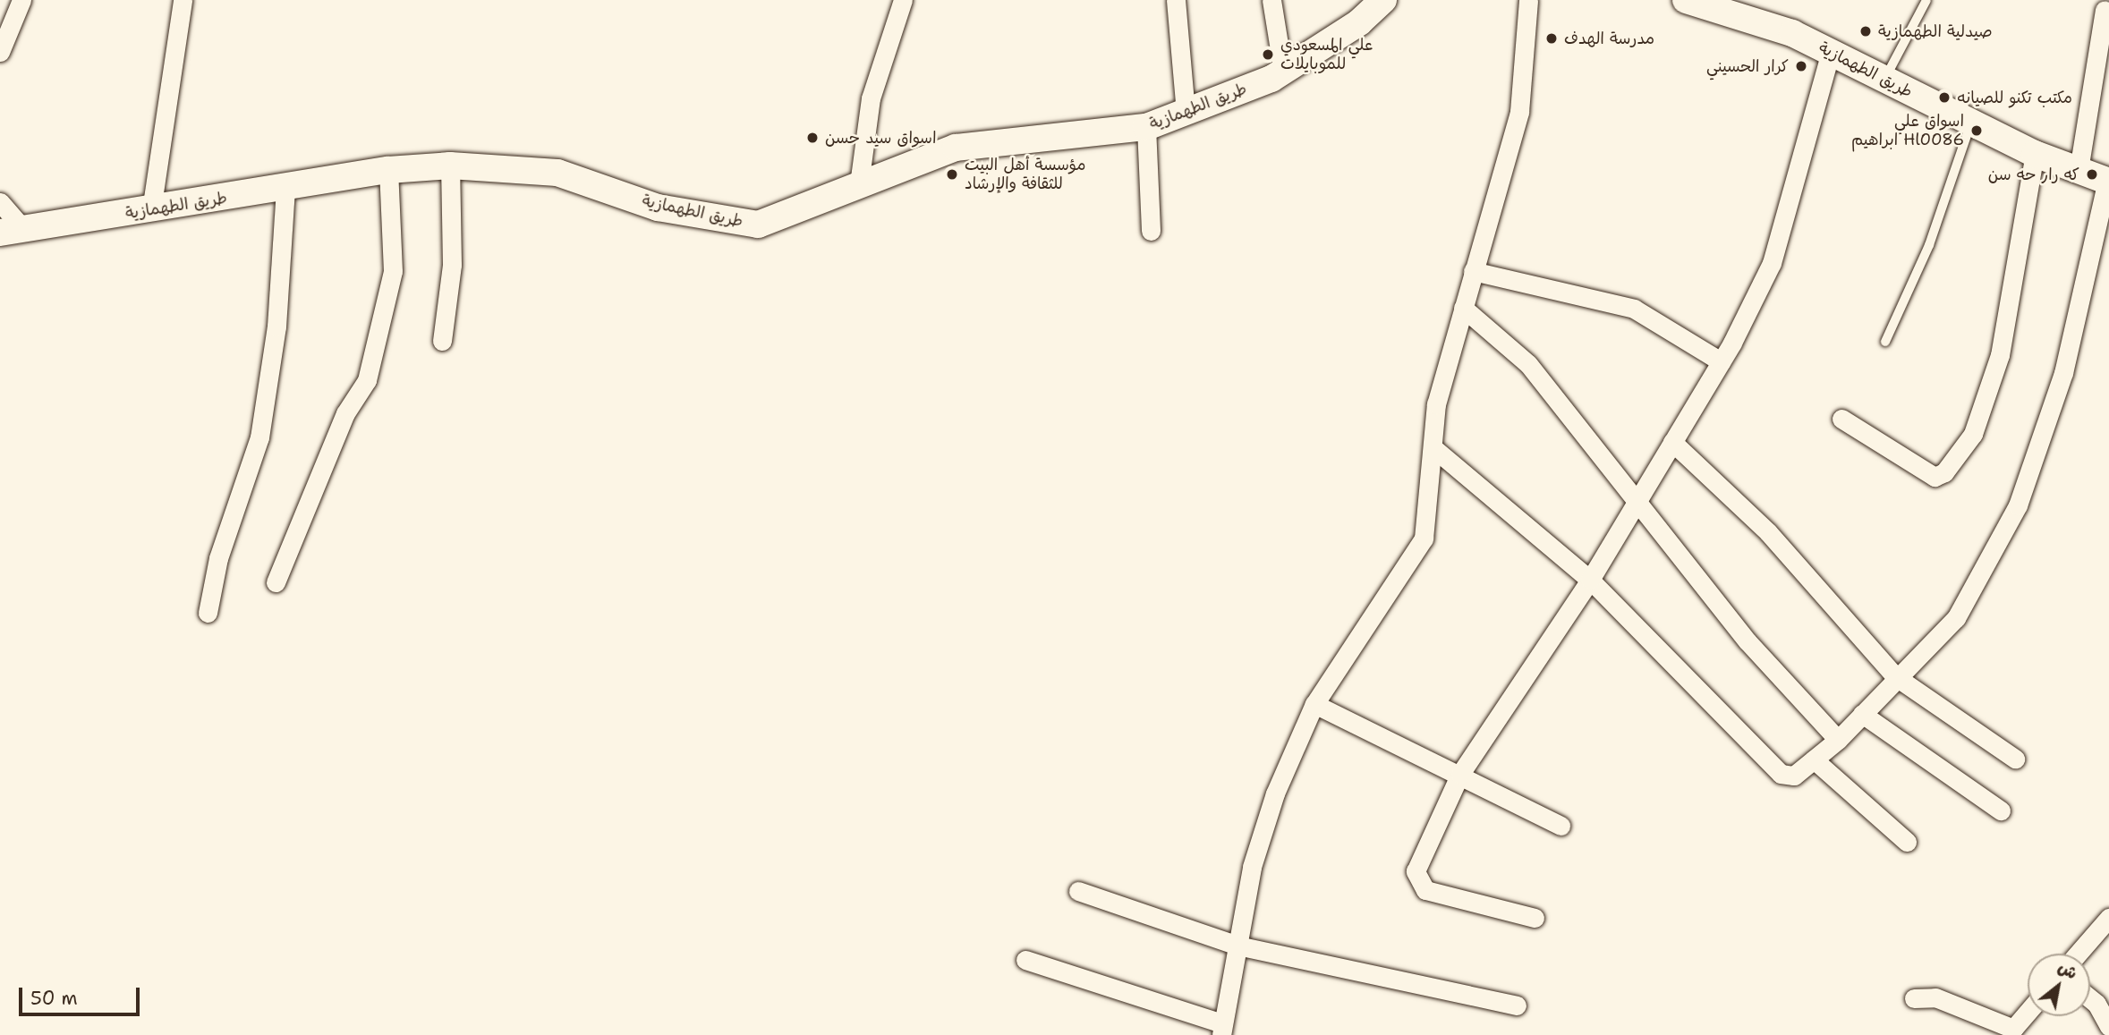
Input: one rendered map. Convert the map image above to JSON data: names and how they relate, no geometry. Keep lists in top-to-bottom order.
{
  "streets": {
    "main road": ["طريق الطهمازية"]
  },
  "places": [
    "صيدلية الطهمازية",
    "مدرسة الهدف",
    "علي المسعودي للموبايلات",
    "كرار الحسيني",
    "مكتب تكنو للصيانه",
    "اسواق علي ابراهيم Hl0086",
    "اسواق سيد حسن",
    "مؤسسة أهل البيت للثقافة والإرشاد",
    "كه رار حه سن"
  ],
  "scale_bar": "50 m",
  "north": "top right"
}
